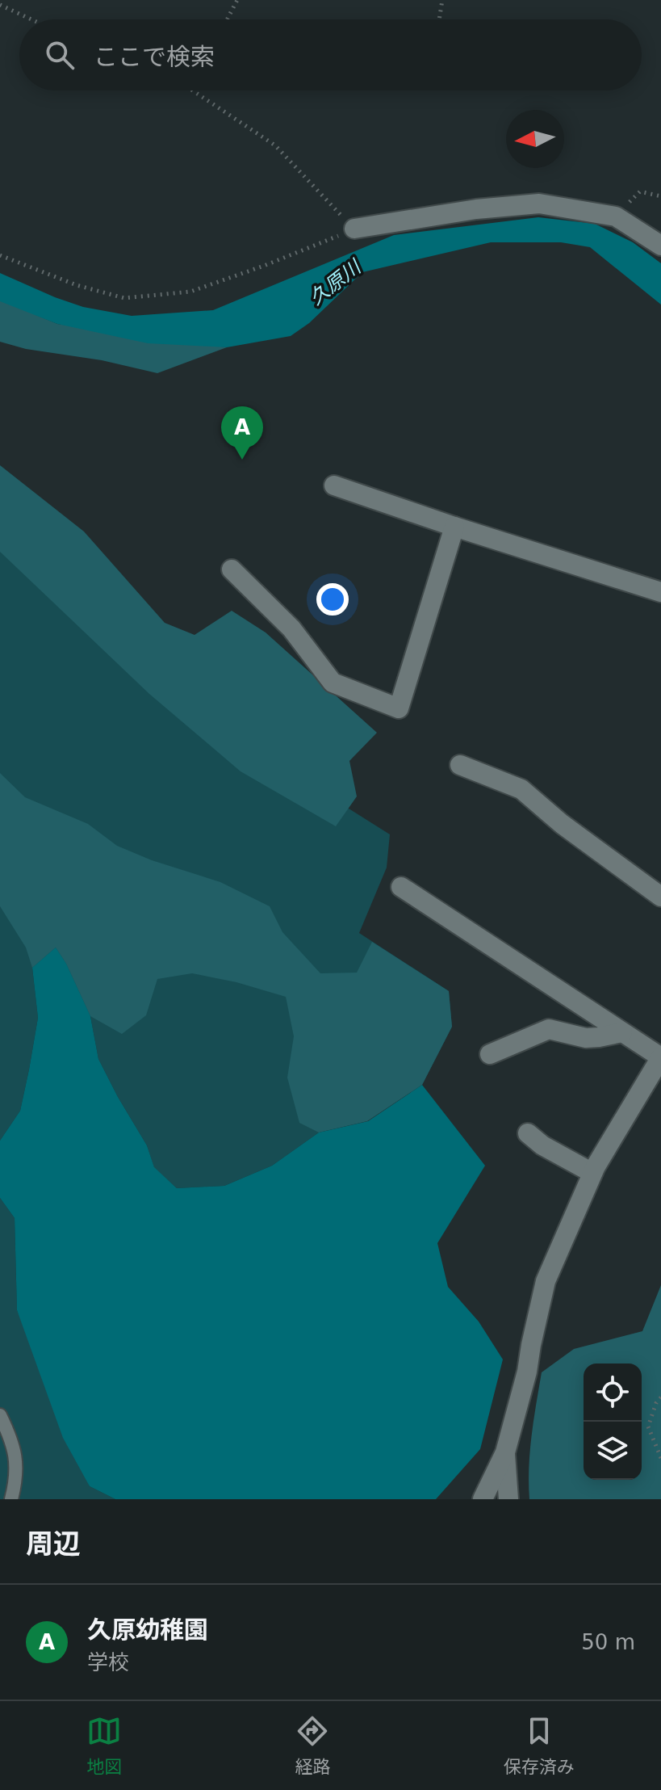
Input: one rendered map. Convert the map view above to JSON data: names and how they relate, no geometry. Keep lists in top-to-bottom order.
{
  "water": ["久原川"],
  "north": "left",
  "page": {
    "search": "ここで検索",
    "pins": "A",
    "heading": "周辺",
    "list": [
      {
        "mark": "A",
        "name": "久原幼稚園",
        "note": "学校",
        "value": "50 m"
      }
    ],
    "nav": ["地図", "経路", "保存済み"]
  }
}
